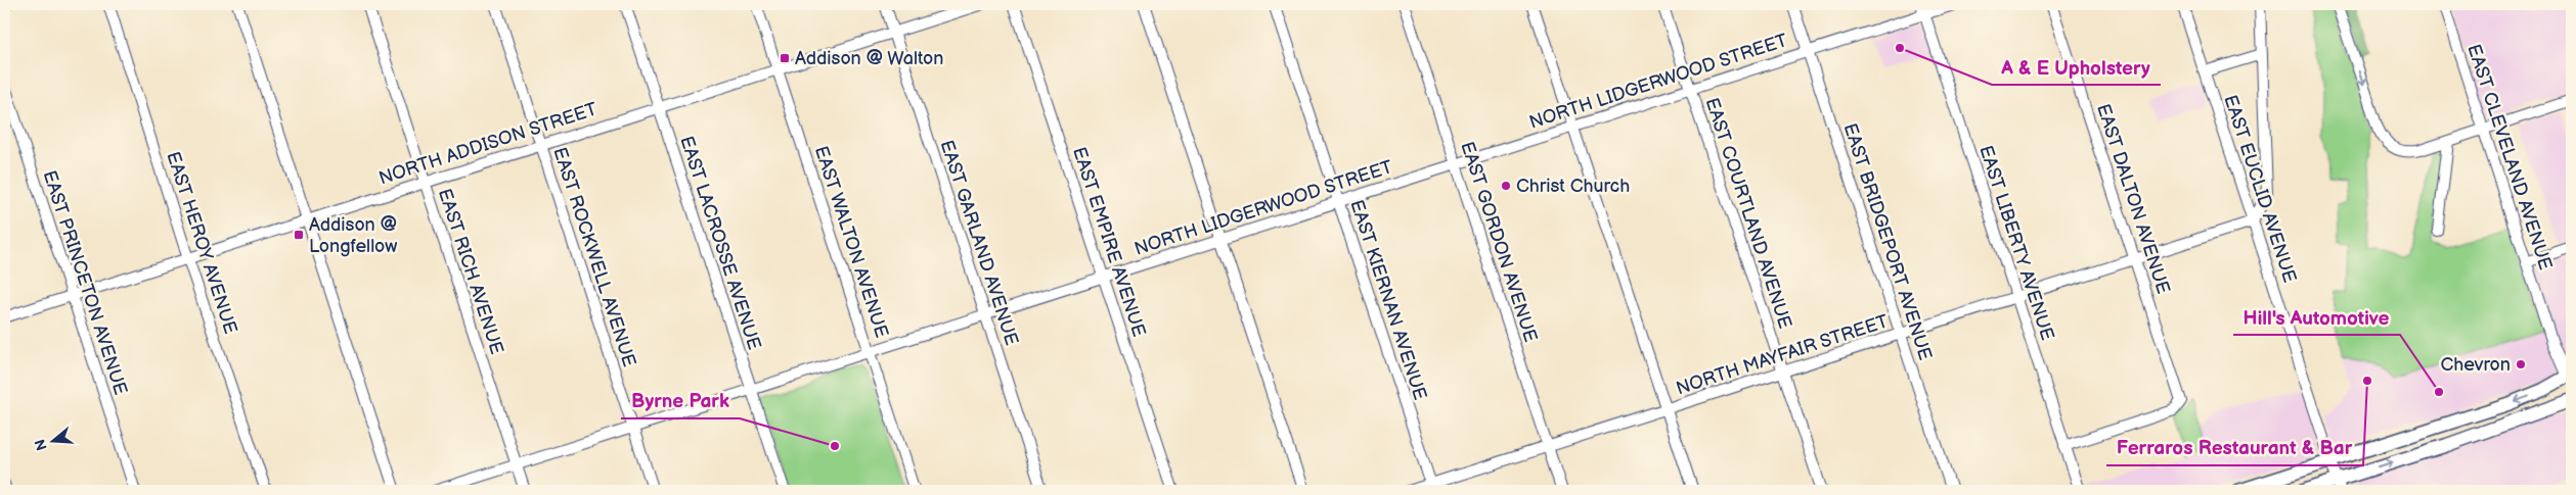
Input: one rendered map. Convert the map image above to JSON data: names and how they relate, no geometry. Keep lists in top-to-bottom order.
{
  "streets": {
    "street": [
      "NORTH LIDGERWOOD STREET",
      "NORTH ADDISON STREET",
      "EAST CLEVELAND AVENUE",
      "EAST EUCLID AVENUE",
      "EAST DALTON AVENUE",
      "EAST COURTLAND AVENUE",
      "EAST WALTON AVENUE",
      "EAST EMPIRE AVENUE",
      "EAST GORDON AVENUE",
      "EAST BRIDGEPORT AVENUE",
      "EAST HEROY AVENUE",
      "EAST LACROSSE AVENUE",
      "EAST GARLAND AVENUE",
      "EAST LIBERTY AVENUE",
      "EAST ROCKWELL AVENUE",
      "EAST RICH AVENUE",
      "EAST PRINCETON AVENUE",
      "EAST KIERNAN AVENUE",
      "NORTH MAYFAIR STREET"
    ]
  },
  "crossings": [
    ["NORTH LIDGERWOOD STREET", "EAST COURTLAND AVENUE"],
    ["NORTH LIDGERWOOD STREET", "EAST WALTON AVENUE"],
    ["NORTH LIDGERWOOD STREET", "EAST EMPIRE AVENUE"],
    ["NORTH LIDGERWOOD STREET", "EAST GORDON AVENUE"],
    ["NORTH LIDGERWOOD STREET", "EAST BRIDGEPORT AVENUE"],
    ["NORTH LIDGERWOOD STREET", "EAST LACROSSE AVENUE"],
    ["NORTH LIDGERWOOD STREET", "EAST GARLAND AVENUE"],
    ["NORTH LIDGERWOOD STREET", "EAST LIBERTY AVENUE"],
    ["NORTH LIDGERWOOD STREET", "EAST ROCKWELL AVENUE"],
    ["NORTH LIDGERWOOD STREET", "EAST RICH AVENUE"],
    ["NORTH LIDGERWOOD STREET", "EAST KIERNAN AVENUE"],
    ["NORTH ADDISON STREET", "EAST WALTON AVENUE"],
    ["NORTH ADDISON STREET", "EAST HEROY AVENUE"],
    ["NORTH ADDISON STREET", "EAST LACROSSE AVENUE"],
    ["NORTH ADDISON STREET", "EAST GARLAND AVENUE"],
    ["NORTH ADDISON STREET", "EAST ROCKWELL AVENUE"],
    ["NORTH ADDISON STREET", "EAST RICH AVENUE"],
    ["NORTH ADDISON STREET", "EAST PRINCETON AVENUE"],
    ["EAST EUCLID AVENUE", "NORTH MAYFAIR STREET"],
    ["EAST DALTON AVENUE", "EAST LIBERTY AVENUE"],
    ["EAST DALTON AVENUE", "NORTH MAYFAIR STREET"],
    ["EAST COURTLAND AVENUE", "NORTH MAYFAIR STREET"],
    ["EAST GORDON AVENUE", "NORTH MAYFAIR STREET"],
    ["EAST BRIDGEPORT AVENUE", "NORTH MAYFAIR STREET"],
    ["EAST LIBERTY AVENUE", "NORTH MAYFAIR STREET"],
    ["EAST KIERNAN AVENUE", "NORTH MAYFAIR STREET"]
  ],
  "places": {
    "other": [
      "A & E Upholstery",
      "Christ Church",
      "Chevron",
      "Ferraros Restaurant & Bar",
      "Hill's Automotive",
      "Byrne Park"
    ],
    "transit": ["Addison @ Walton", "Addison @ Longfellow"]
  },
  "north": "left"
}
